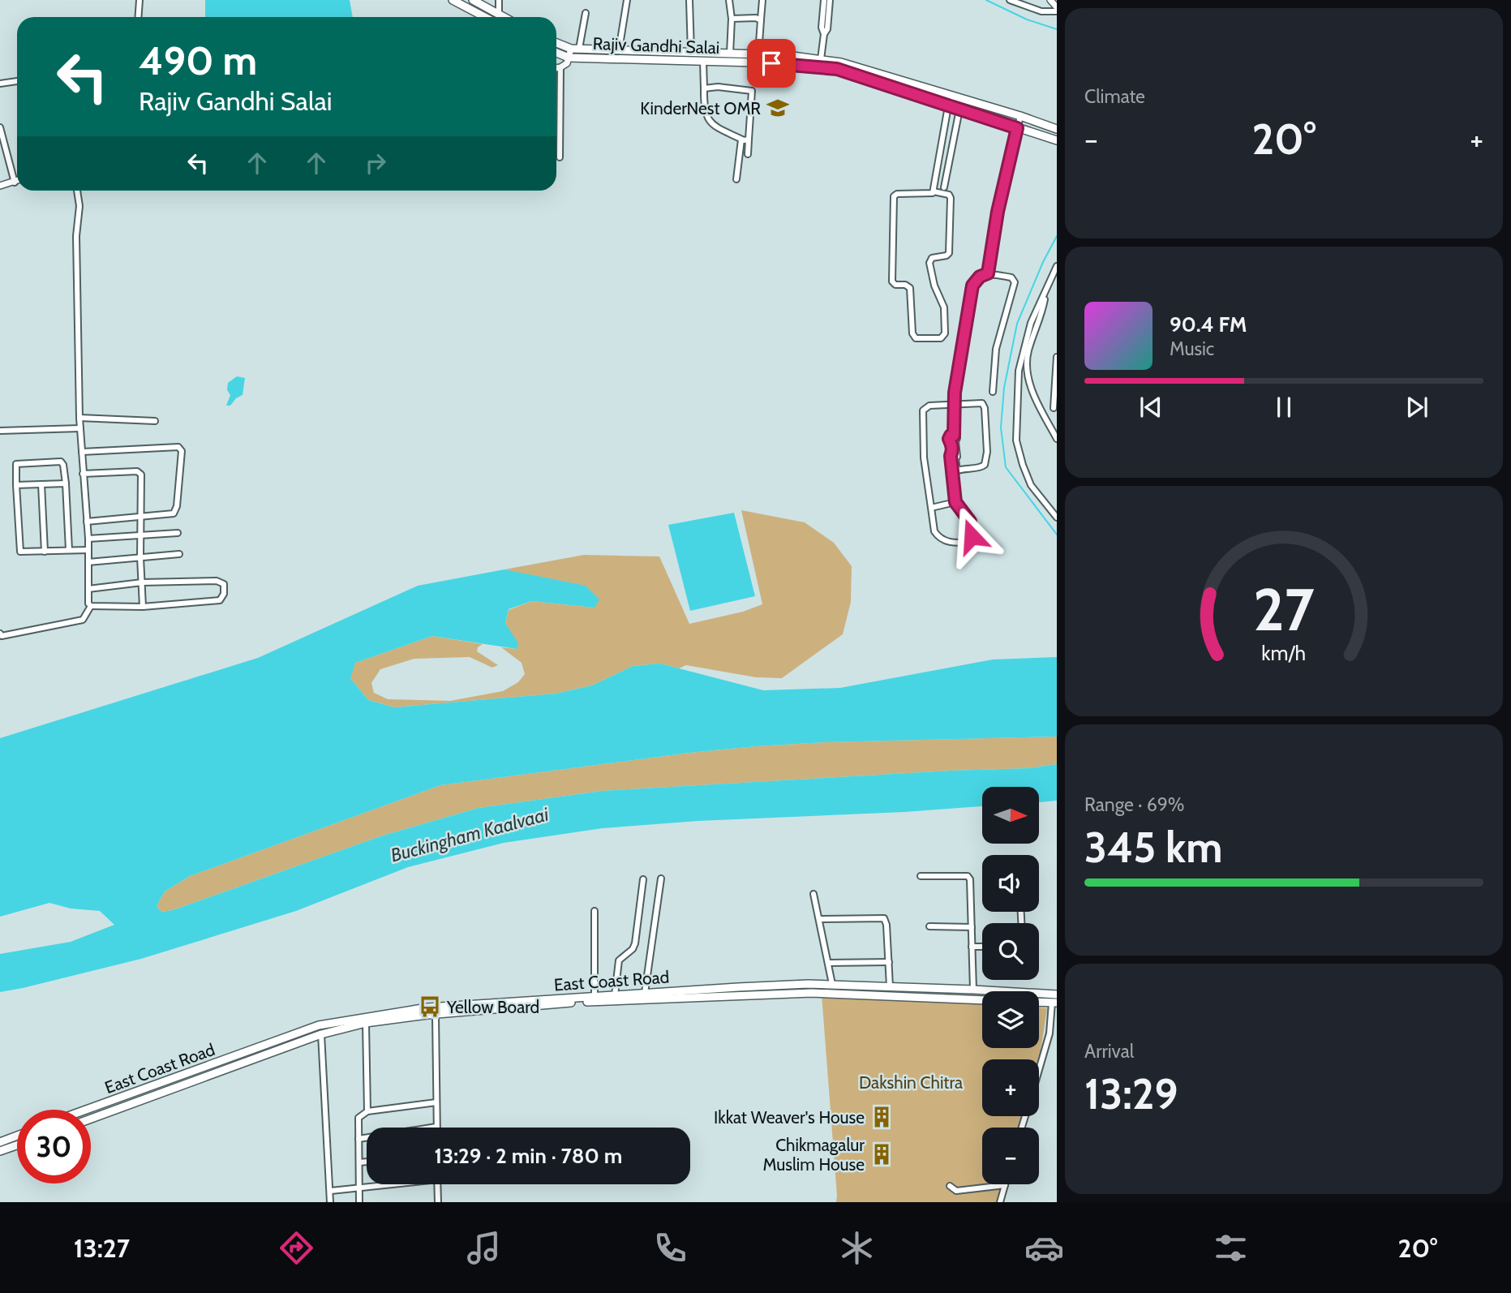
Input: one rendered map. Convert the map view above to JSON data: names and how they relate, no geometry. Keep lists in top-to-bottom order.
{
  "streets": {
    "main road": ["Rajiv Gandhi Salai", "East Coast Road"]
  },
  "water": ["Buckingham Kaalvaai"],
  "parks": ["Dakshin Chitra"],
  "places": {
    "school or university": ["KinderNest OMR"],
    "bus stop": ["Yellow Board"],
    "building": ["Ikkat Weaver's House", "Chikmagalur Muslim House"]
  },
  "north": "right",
  "page": {
    "tile": [
      "Climate",
      ["Range · 69%", "345 km"],
      ["Arrival", "13:29"]
    ],
    "turn": ["490 m", "Rajiv Gandhi Salai"],
    "heat": ["−", "20°", "+"],
    "song": ["90.4 FM", "Music"],
    "map_buttons": ["+", "−"],
    "limit": "30",
    "trip": "13:29 · 2 min · 780 m",
    "tabs": ["13:27", "20°"],
    "gauge": ["27", "km/h"]
  }
}
